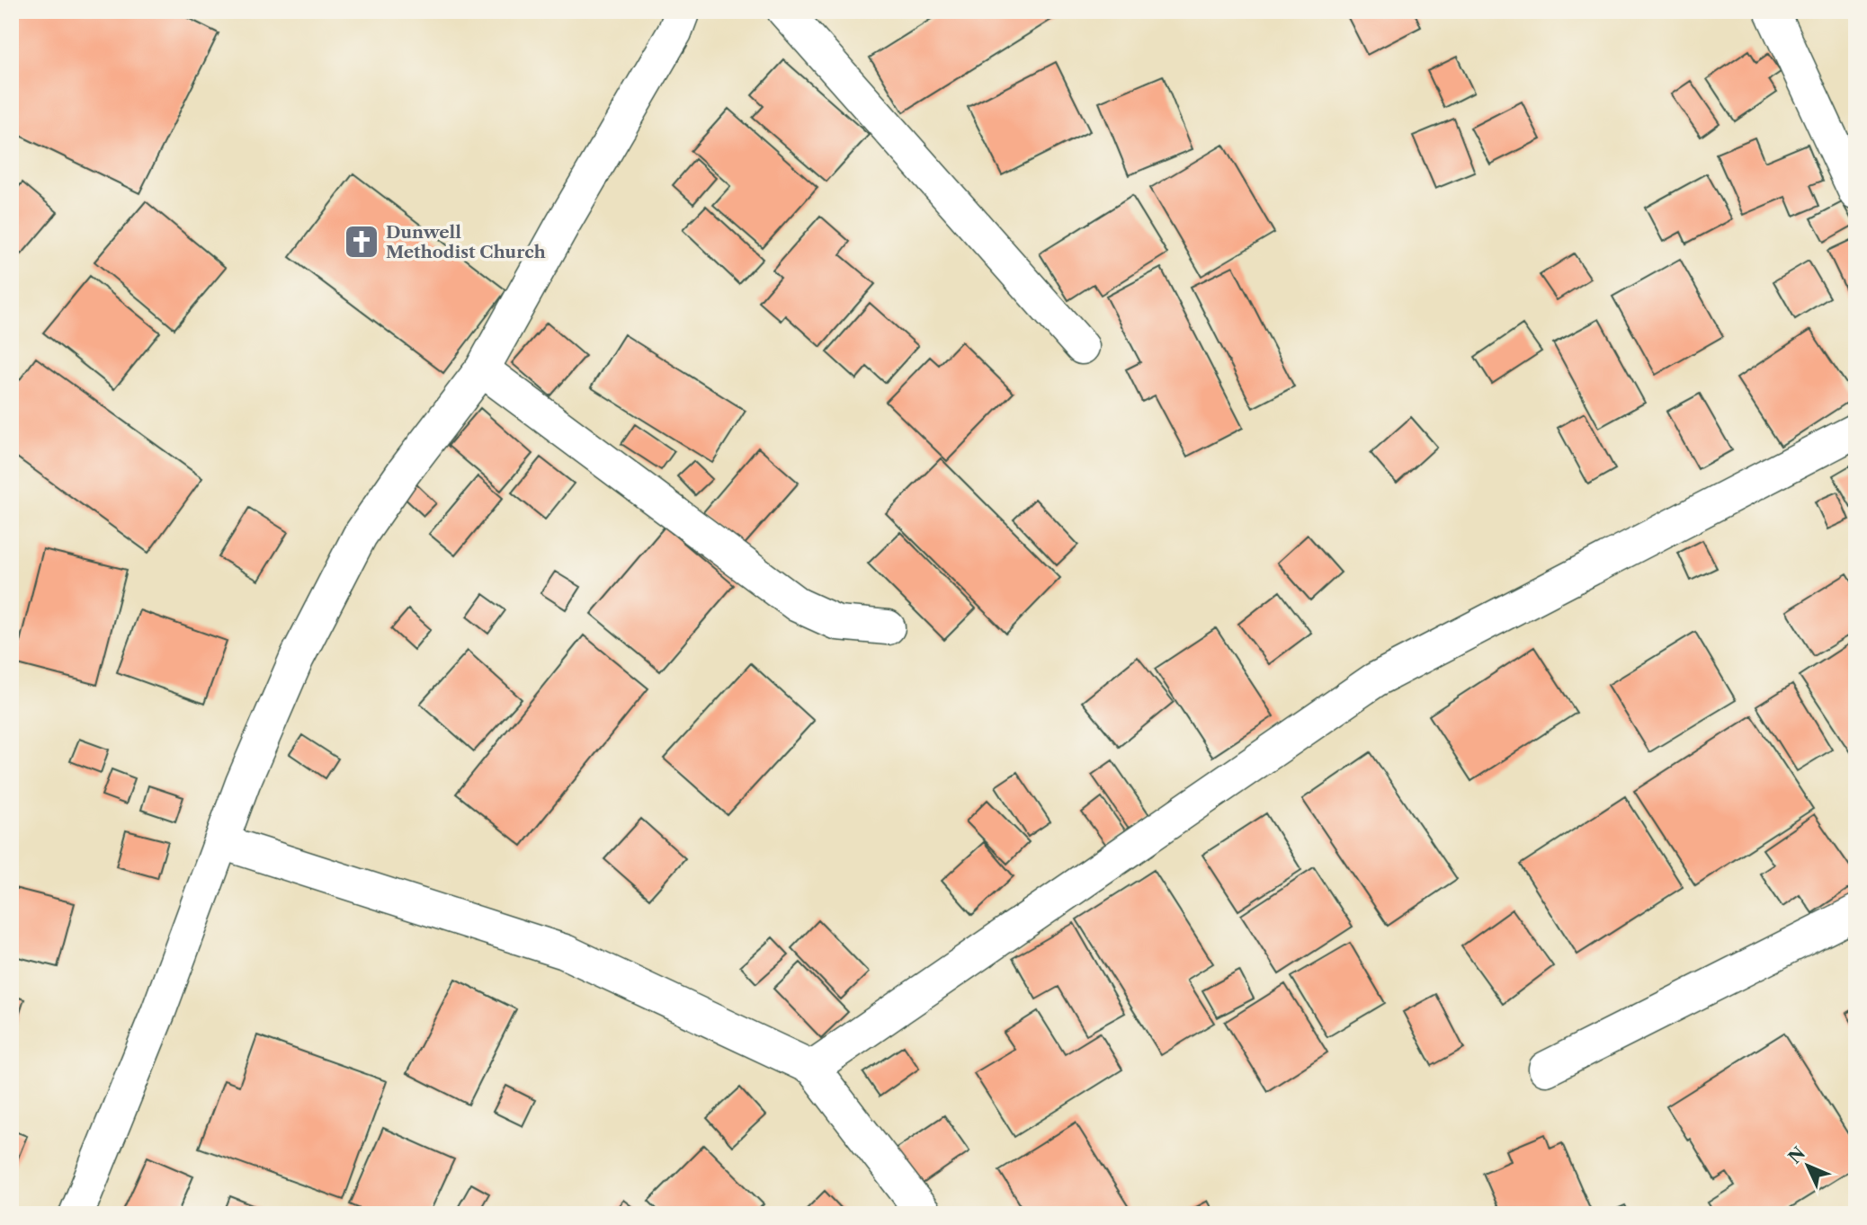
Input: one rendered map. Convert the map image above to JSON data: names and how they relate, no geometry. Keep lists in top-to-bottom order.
{
  "places": {
    "church": ["Dunwell Methodist Church"]
  },
  "north": "top left"
}
